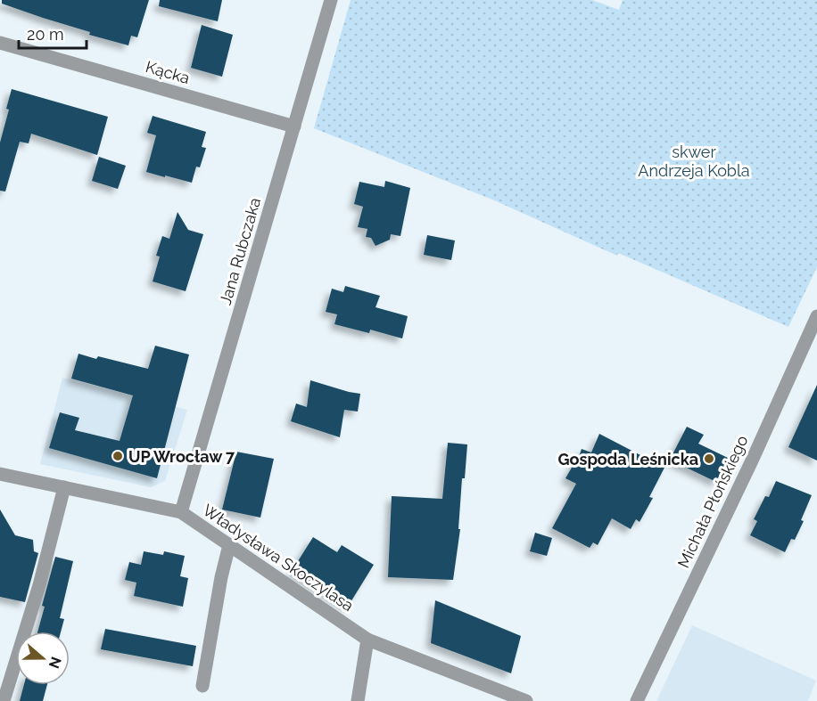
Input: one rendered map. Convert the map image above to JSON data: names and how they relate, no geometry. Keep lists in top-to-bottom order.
{
  "streets": {
    "street": [
      "Kącka",
      "Jana Rubczaka",
      "Michała Płońskiego",
      "Władysława Skoczylasa"
    ]
  },
  "crossings": [
    ["Kącka", "Jana Rubczaka"],
    ["Jana Rubczaka", "Władysława Skoczylasa"]
  ],
  "parks": ["skwer Andrzeja Kobla"],
  "places": ["UP Wrocław 7", "Gospoda Leśnicka"],
  "scale_bar": "20 m",
  "north": "right"
}
